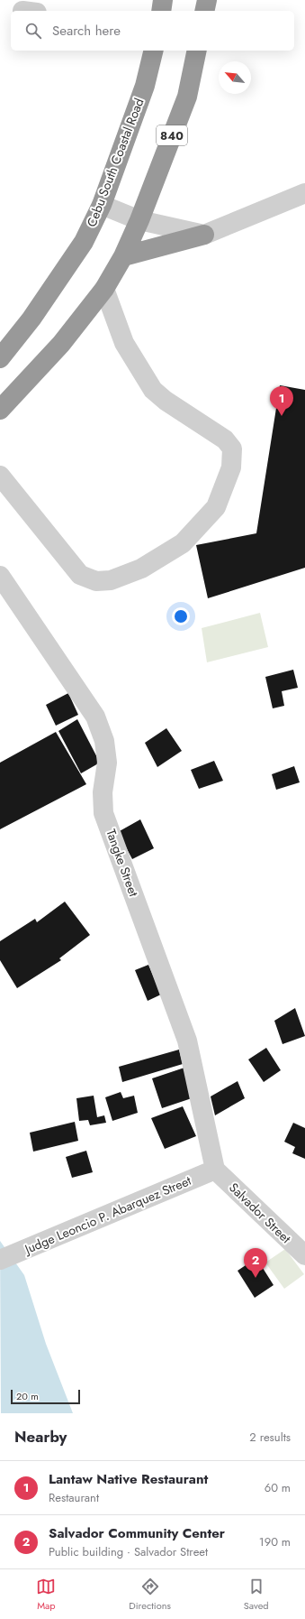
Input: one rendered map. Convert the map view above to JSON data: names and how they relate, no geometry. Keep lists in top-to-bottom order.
{
  "streets": {
    "highway": ["840", "Cebu South Coastal Road"],
    "street": ["Tangke Street", "Salvador Street", "Judge Leoncio P. Abarquez Street"]
  },
  "crossings": [
    ["Tangke Street", "Salvador Street"],
    ["Tangke Street", "Judge Leoncio P. Abarquez Street"],
    ["Salvador Street", "Judge Leoncio P. Abarquez Street"]
  ],
  "scale_bar": "20 m",
  "north": "top left",
  "page": {
    "search": "Search here",
    "pins": ["1", "2"],
    "scale": "20 m",
    "heading": ["Nearby", "2 results"],
    "list": [
      {
        "mark": "1",
        "name": "Lantaw Native Restaurant",
        "note": "Restaurant",
        "value": "60 m"
      },
      {
        "mark": "2",
        "name": "Salvador Community Center",
        "note": "Public building · Salvador Street",
        "value": "190 m"
      }
    ],
    "nav": ["Map", "Directions", "Saved"]
  }
}
